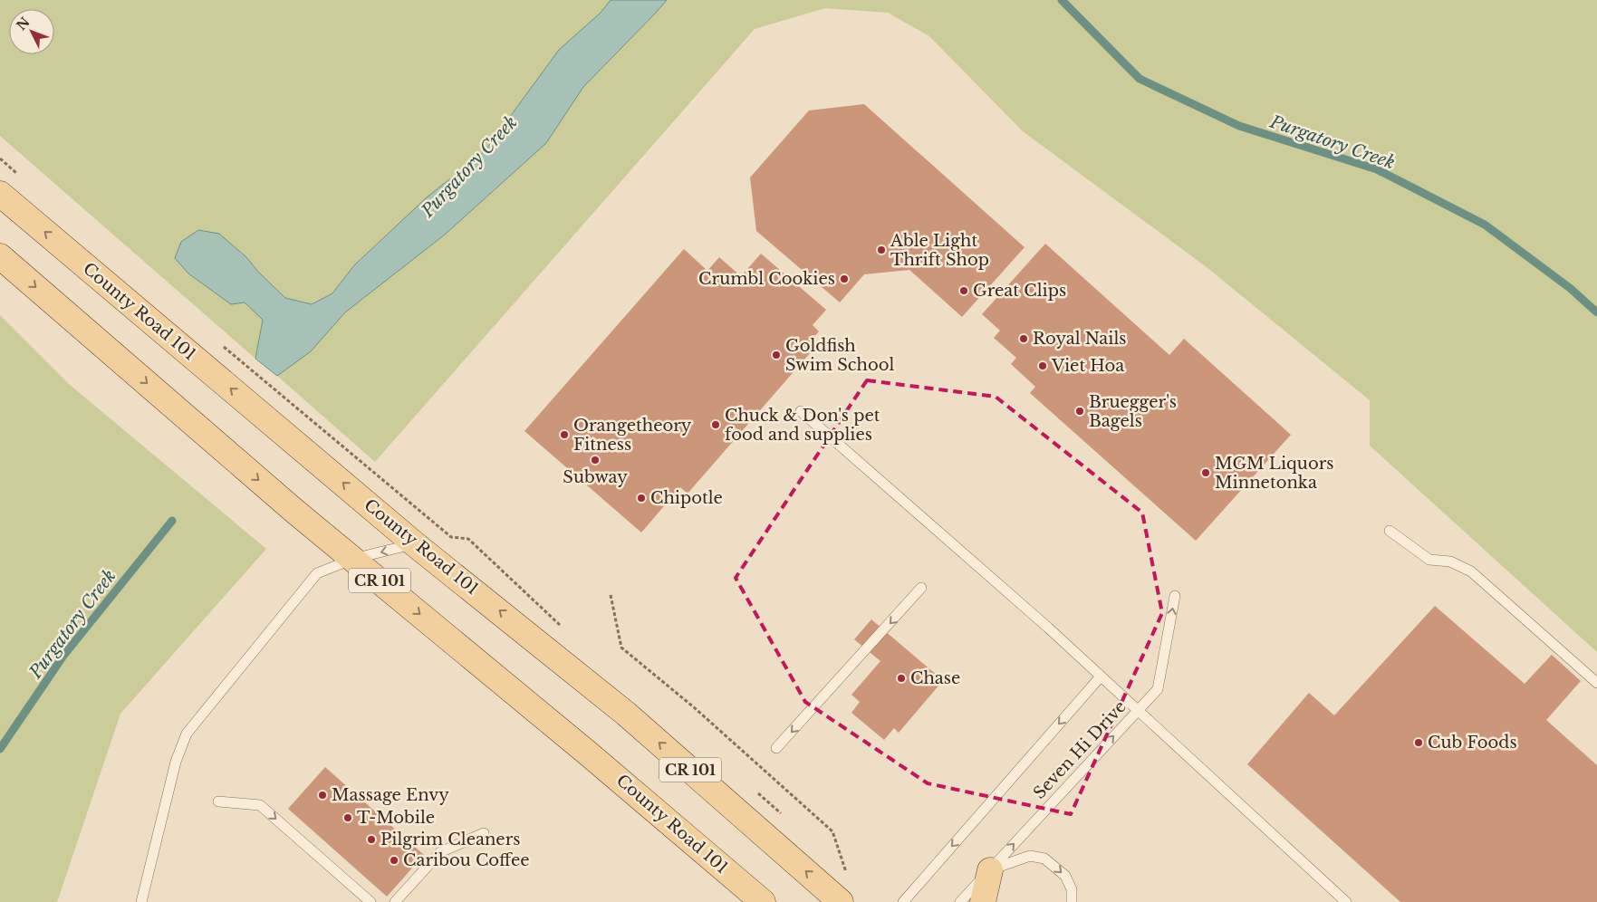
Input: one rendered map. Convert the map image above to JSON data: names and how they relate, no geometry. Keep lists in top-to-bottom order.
{
  "streets": {
    "main road": ["County Road 101", "CR 101"],
    "lane": ["Seven Hi Drive"]
  },
  "water": ["Purgatory Creek"],
  "places": [
    "Able Light Thrift Shop",
    "Crumbl Cookies",
    "Great Clips",
    "Royal Nails",
    "Goldfish Swim School",
    "Viet Hoa",
    "Bruegger's Bagels",
    "Chuck & Don's pet food and supplies",
    "Orangetheory Fitness",
    "Subway",
    "MGM Liquors Minnetonka",
    "Chipotle",
    "Chase",
    "Cub Foods",
    "Massage Envy",
    "T-Mobile",
    "Pilgrim Cleaners",
    "Caribou Coffee"
  ],
  "north": "top left"
}
